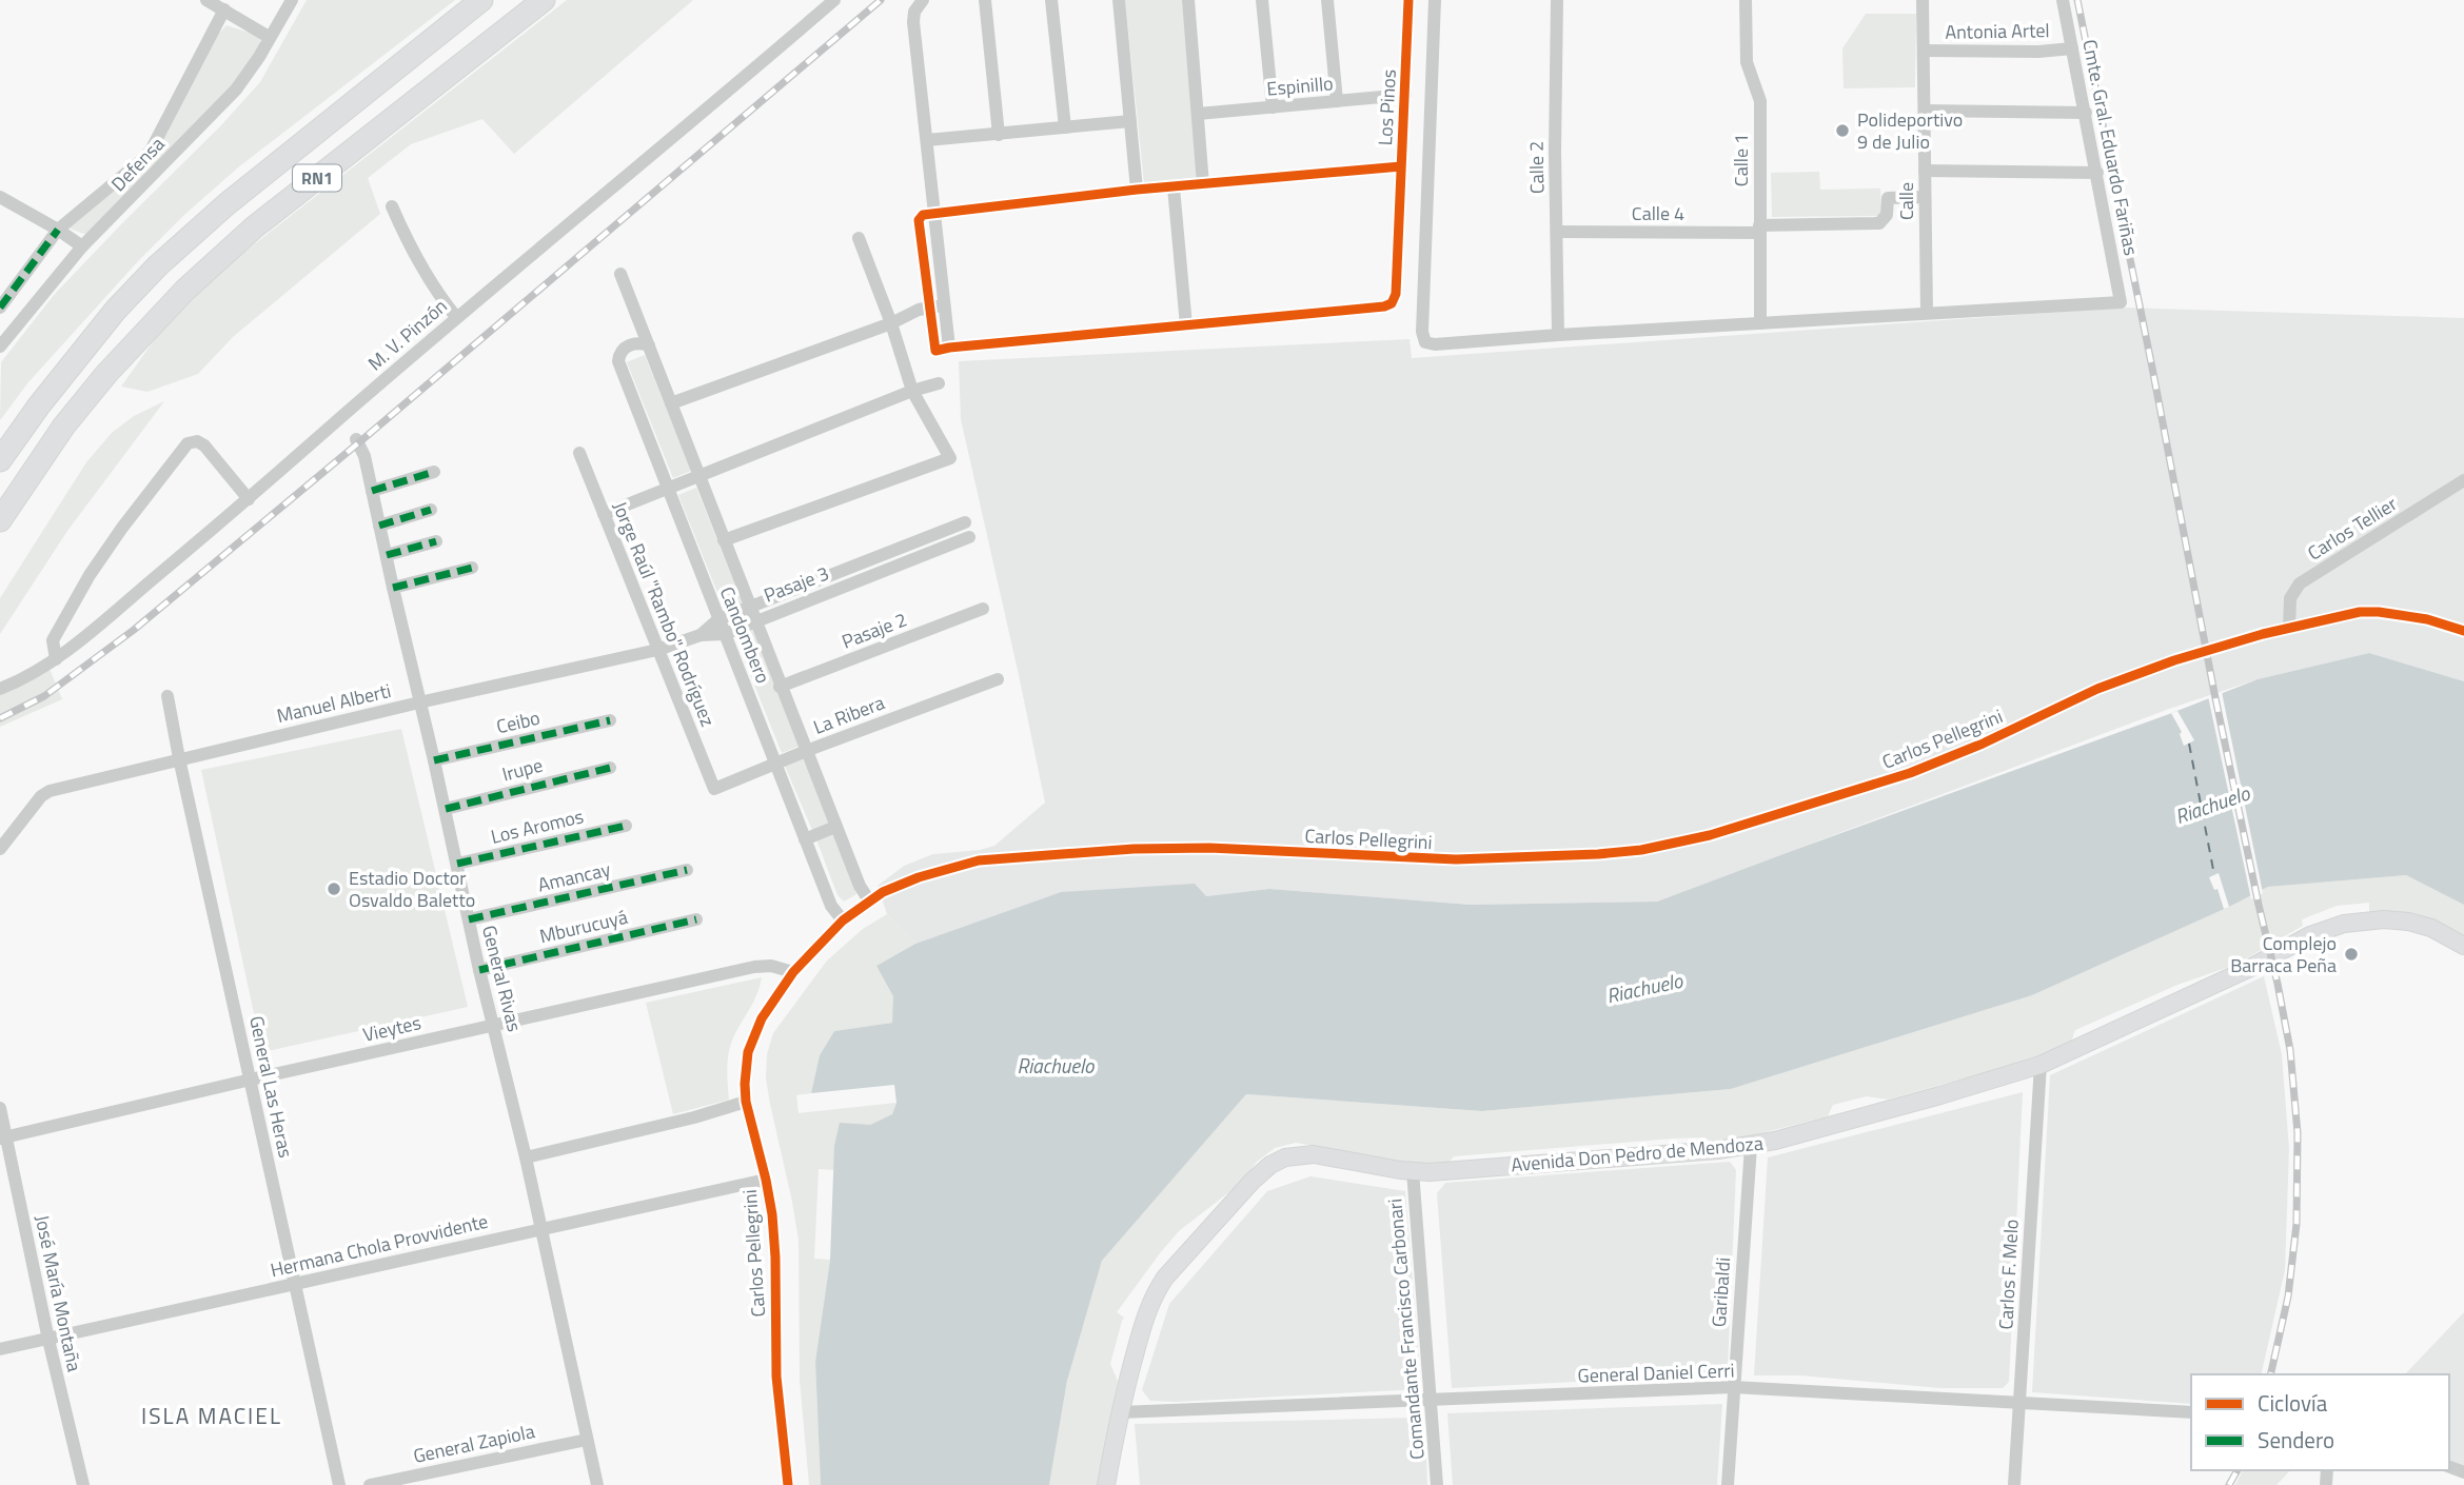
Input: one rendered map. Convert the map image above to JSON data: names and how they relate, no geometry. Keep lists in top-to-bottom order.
{
  "streets": {
    "highway": ["RN1"],
    "main road": ["Avenida Don Pedro de Mendoza"],
    "street": [
      "Antonia Artel",
      "Espinillo",
      "Los Pinos",
      "Cmte. Gral. Eduardo Fariñas",
      "Calle 1",
      "Defensa",
      "Calle 2",
      "Calle",
      "Calle 4",
      "M. V. Pinzón",
      "Carlos Tellier",
      "Pasaje 3",
      "Jorge Raúl \"Rambo\" Rodríguez",
      "Pasaje 2",
      "Candombero",
      "Manuel Alberti",
      "La Ribera",
      "Ceibo",
      "Carlos Pellegrini",
      "Irupe",
      "Los Aromos",
      "Amancay",
      "Mburucuyá",
      "General Rivas",
      "Vieytes",
      "General Las Heras",
      "Hermana Chola Provvidente",
      "Carlos F. Melo",
      "Garibaldi",
      "José María Montaña",
      "Comandante Francisco Carbonari",
      "General Daniel Cerri",
      "General Zapiola"
    ]
  },
  "crossings": [
    ["Antonia Artel", "Cmte. Gral. Eduardo Fariñas"],
    ["Antonia Artel", "Calle"],
    ["Espinillo", "Los Pinos"],
    ["Cmte. Gral. Eduardo Fariñas", "Calle"],
    ["Calle 1", "Calle 4"],
    ["Calle 2", "Calle 4"],
    ["Calle", "Calle 4"],
    ["Carlos Tellier", "Carlos Pellegrini"],
    ["Pasaje 3", "Candombero"],
    ["Pasaje 3", "Manuel Alberti"],
    ["Jorge Raúl \"Rambo\" Rodríguez", "Manuel Alberti"],
    ["Jorge Raúl \"Rambo\" Rodríguez", "La Ribera"],
    ["Pasaje 2", "Candombero"],
    ["Candombero", "La Ribera"],
    ["Candombero", "Carlos Pellegrini"],
    ["Manuel Alberti", "General Rivas"],
    ["Manuel Alberti", "General Las Heras"],
    ["Ceibo", "General Rivas"],
    ["Carlos Pellegrini", "Vieytes"],
    ["Carlos Pellegrini", "Hermana Chola Provvidente"],
    ["Irupe", "General Rivas"],
    ["Los Aromos", "General Rivas"],
    ["Amancay", "General Rivas"],
    ["Mburucuyá", "General Rivas"],
    ["General Rivas", "Vieytes"],
    ["General Rivas", "Hermana Chola Provvidente"],
    ["General Rivas", "General Zapiola"],
    ["Vieytes", "General Las Heras"],
    ["Vieytes", "José María Montaña"],
    ["General Las Heras", "Hermana Chola Provvidente"],
    ["Avenida Don Pedro de Mendoza", "Carlos F. Melo"],
    ["Avenida Don Pedro de Mendoza", "Garibaldi"],
    ["Avenida Don Pedro de Mendoza", "Comandante Francisco Carbonari"],
    ["Avenida Don Pedro de Mendoza", "General Daniel Cerri"],
    ["Hermana Chola Provvidente", "José María Montaña"],
    ["Carlos F. Melo", "General Daniel Cerri"],
    ["Garibaldi", "General Daniel Cerri"],
    ["Comandante Francisco Carbonari", "General Daniel Cerri"]
  ],
  "districts": ["ISLA MACIEL"],
  "water": ["Riachuelo"],
  "places": ["Polideportivo 9 de Julio", "Estadio Doctor Osvaldo Baletto", "Complejo Barraca Peña"],
  "legend": ["Ciclovía", "Sendero"]
}
